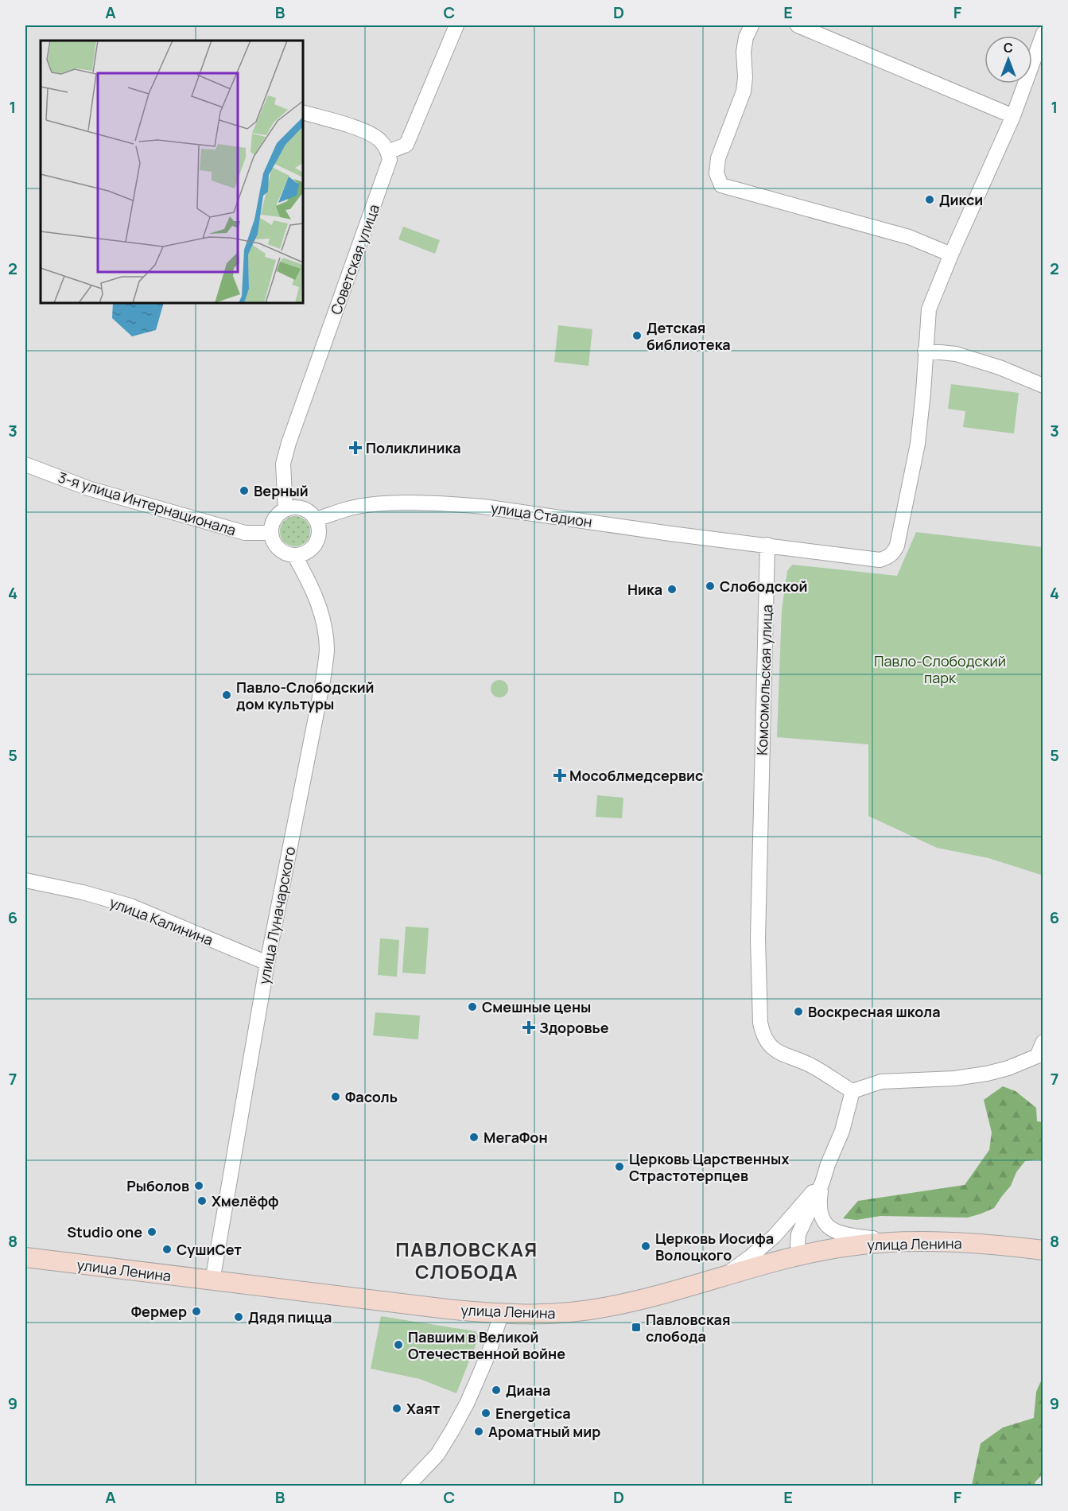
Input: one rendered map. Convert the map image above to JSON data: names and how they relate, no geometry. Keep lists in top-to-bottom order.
{
  "streets": {
    "main road": ["улица Ленина"],
    "street": [
      "Советская улица",
      "3-я улица Интернационала",
      "улица Стадион",
      "Комсомольская улица",
      "улица Луначарского",
      "улица Калинина"
    ]
  },
  "crossings": [
    ["Советская улица", "3-я улица Интернационала"],
    ["Советская улица", "улица Стадион"],
    ["Советская улица", "улица Луначарского"],
    ["3-я улица Интернационала", "улица Стадион"],
    ["3-я улица Интернационала", "улица Луначарского"],
    ["улица Стадион", "Комсомольская улица"],
    ["улица Стадион", "улица Луначарского"],
    ["улица Луначарского", "улица Калинина"],
    ["улица Луначарского", "улица Ленина"]
  ],
  "districts": ["ПАВЛОВСКАЯ СЛОБОДА"],
  "parks": ["Павло-Слободский парк"],
  "places": {
    "other": [
      "Дикси",
      "Детская библиотека",
      "Верный",
      "Слободской",
      "Ника",
      "Павло-Слободский дом культуры",
      "Смешные цены",
      "Воскресная школа",
      "Фасоль",
      "МегаФон",
      "Церковь Царственных Страстотерпцев",
      "Рыболов",
      "Хмелёфф",
      "Studio one",
      "Церковь Иосифа Волоцкого",
      "СушиСет",
      "Фермер",
      "Дядя пицца",
      "Павшим в Великой Отечественной войне",
      "Диана",
      "Хаят",
      "Energetica",
      "Ароматный мир"
    ],
    "health": ["Поликлиника", "Мособлмедсервис", "Здоровье"],
    "transit": ["Павловская слобода"]
  },
  "north": "top",
  "grid": {
    "columns": [
      "A",
      "B",
      "C",
      "D",
      "E",
      "F"
    ],
    "rows": [
      "1",
      "2",
      "3",
      "4",
      "5",
      "6",
      "7",
      "8",
      "9"
    ]
  }
}
